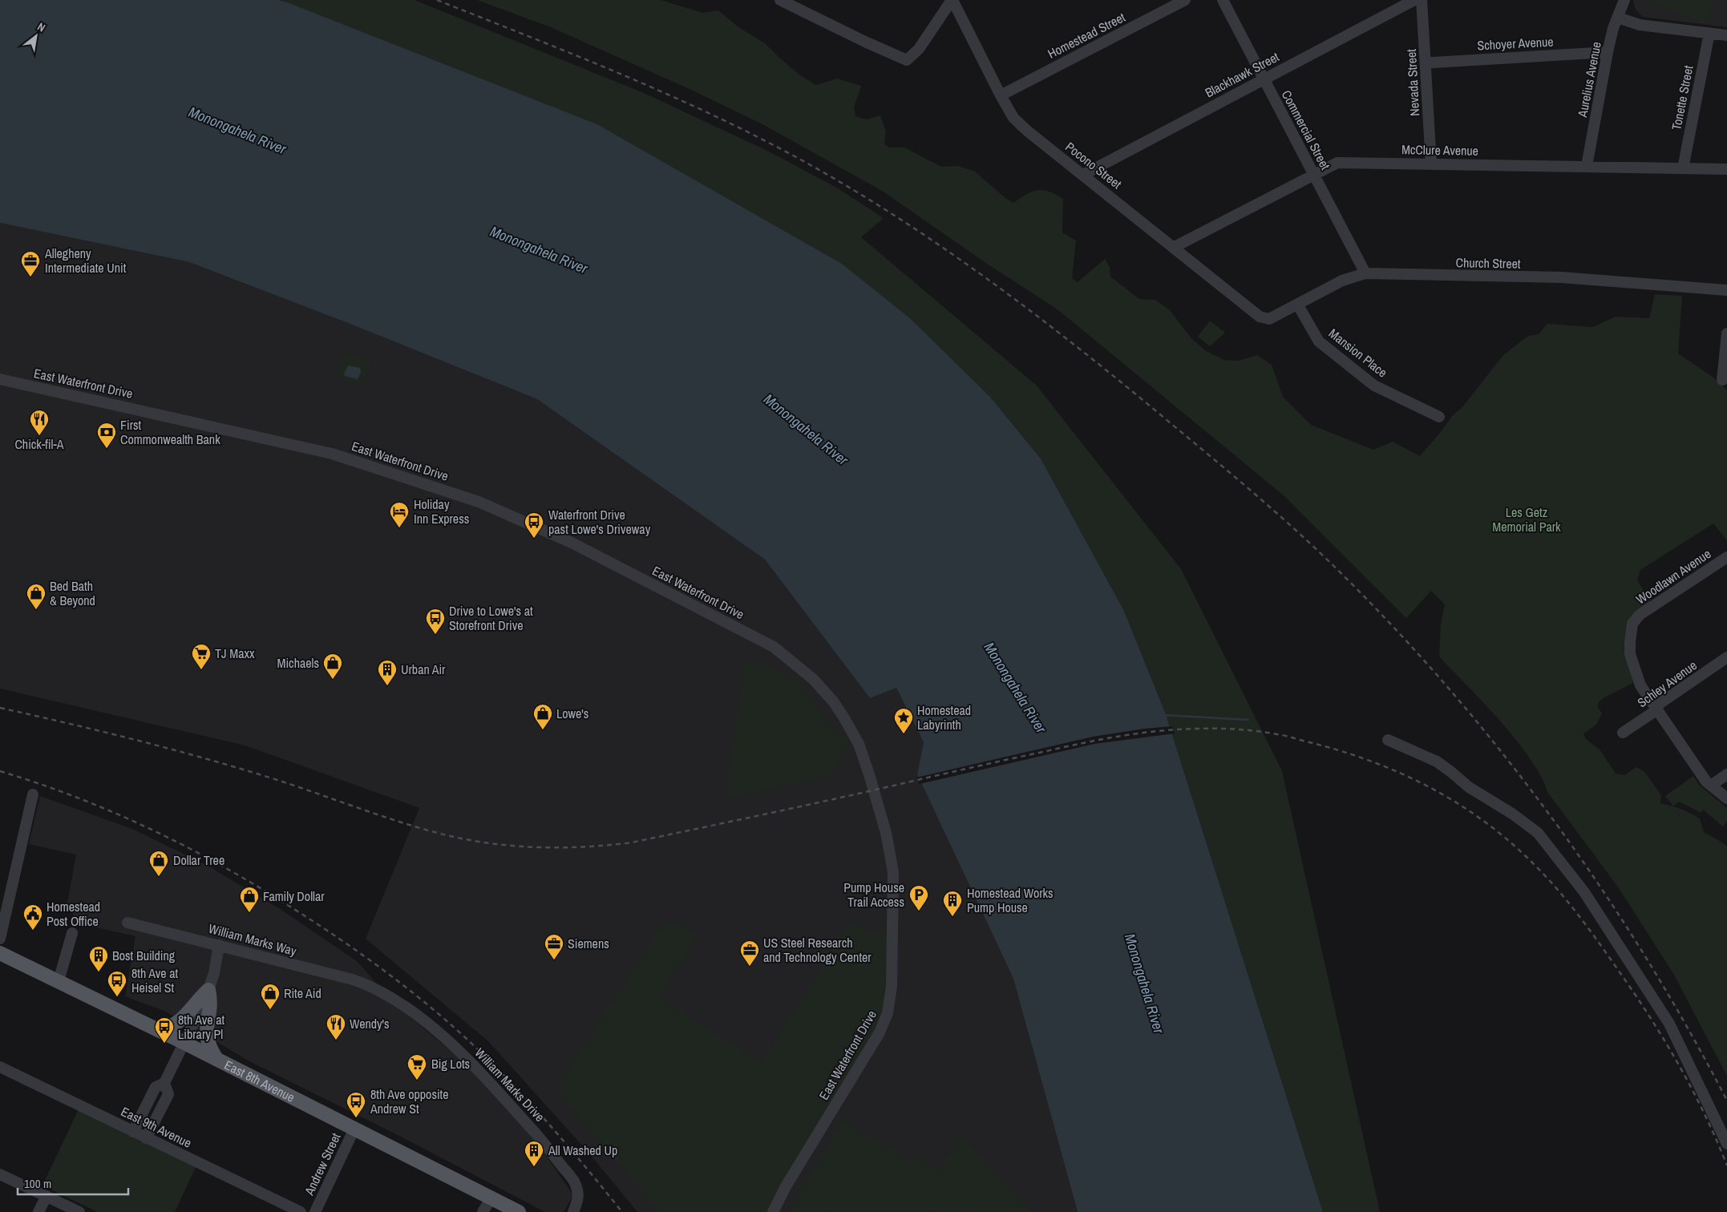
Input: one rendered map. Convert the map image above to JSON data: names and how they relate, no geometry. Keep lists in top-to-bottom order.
{
  "streets": {
    "main road": ["East 8th Avenue"],
    "street": [
      "Homestead Street",
      "Schoyer Avenue",
      "Blackhawk Street",
      "Aurelius Avenue",
      "Nevada Street",
      "Tonette Street",
      "Commercial Street",
      "McClure Avenue",
      "Pocono Street",
      "Church Street",
      "Mansion Place",
      "East Waterfront Drive",
      "Woodlawn Avenue",
      "Schley Avenue",
      "William Marks Way",
      "William Marks Drive",
      "East 9th Avenue",
      "Andrew Street"
    ]
  },
  "crossings": [
    ["Homestead Street", "Pocono Street"],
    ["Schoyer Avenue", "Aurelius Avenue"],
    ["Schoyer Avenue", "Nevada Street"],
    ["Blackhawk Street", "Commercial Street"],
    ["Blackhawk Street", "Pocono Street"],
    ["Aurelius Avenue", "McClure Avenue"],
    ["Nevada Street", "McClure Avenue"],
    ["Tonette Street", "McClure Avenue"],
    ["Commercial Street", "McClure Avenue"],
    ["Commercial Street", "Church Street"],
    ["McClure Avenue", "Pocono Street"],
    ["Pocono Street", "Church Street"],
    ["Church Street", "Mansion Place"],
    ["Woodlawn Avenue", "Schley Avenue"],
    ["William Marks Way", "William Marks Drive"],
    ["East 8th Avenue", "Andrew Street"]
  ],
  "water": ["Monongahela River"],
  "parks": ["Les Getz Memorial Park"],
  "places": {
    "office": ["Allegheny Intermediate Unit", "Siemens", "US Steel Research and Technology Center"],
    "restaurant": ["Chick-fil-A", "Wendy's"],
    "bank": ["First Commonwealth Bank"],
    "hotel": ["Holiday Inn Express"],
    "bus stop": [
      "Waterfront Drive past Lowe's Driveway",
      "Drive to Lowe's at Storefront Drive",
      "8th Ave at Heisel St",
      "8th Ave at Library Pl",
      "8th Ave opposite Andrew St"
    ],
    "shop": [
      "Bed Bath & Beyond",
      "Michaels",
      "Lowe's",
      "Dollar Tree",
      "Family Dollar",
      "Rite Aid"
    ],
    "supermarket": ["TJ Maxx", "Big Lots"],
    "building": [
      "Urban Air",
      "Homestead Works Pump House",
      "Bost Building",
      "All Washed Up"
    ],
    "place": ["Homestead Labyrinth"],
    "parking": ["Pump House Trail Access"],
    "public building": ["Homestead Post Office"]
  },
  "scale_bar": "100 m",
  "north": "top right"
}
